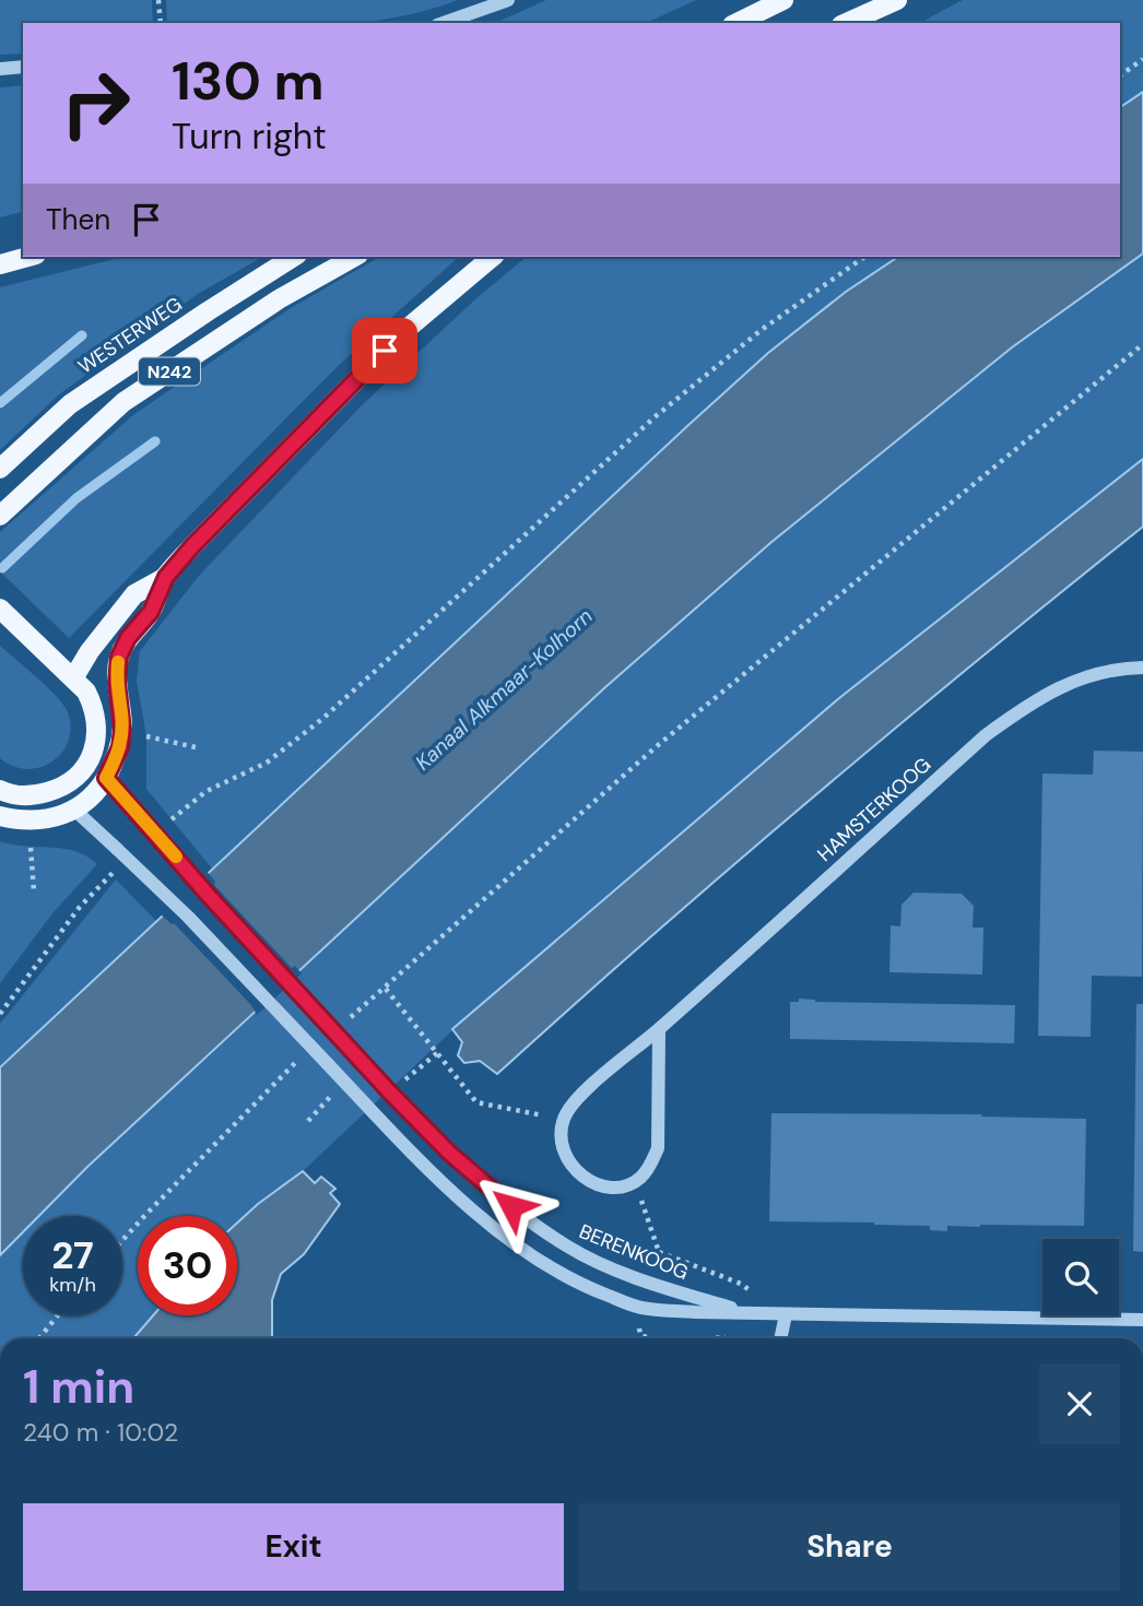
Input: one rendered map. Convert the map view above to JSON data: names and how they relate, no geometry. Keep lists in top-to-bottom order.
{
  "streets": {
    "main road": ["WESTERWEG", "N242"],
    "street": ["HAMSTERKOOG", "BERENKOOG"]
  },
  "water": ["Kanaal Alkmaar-Kolhorn"],
  "page": {
    "turn": ["130 m", "Turn right"],
    "then": "Then",
    "speed": "27 km/h",
    "limit": "30",
    "heading": ["1 min", "240 m · 10:02"],
    "buttons": ["Exit", "Share"]
  }
}
